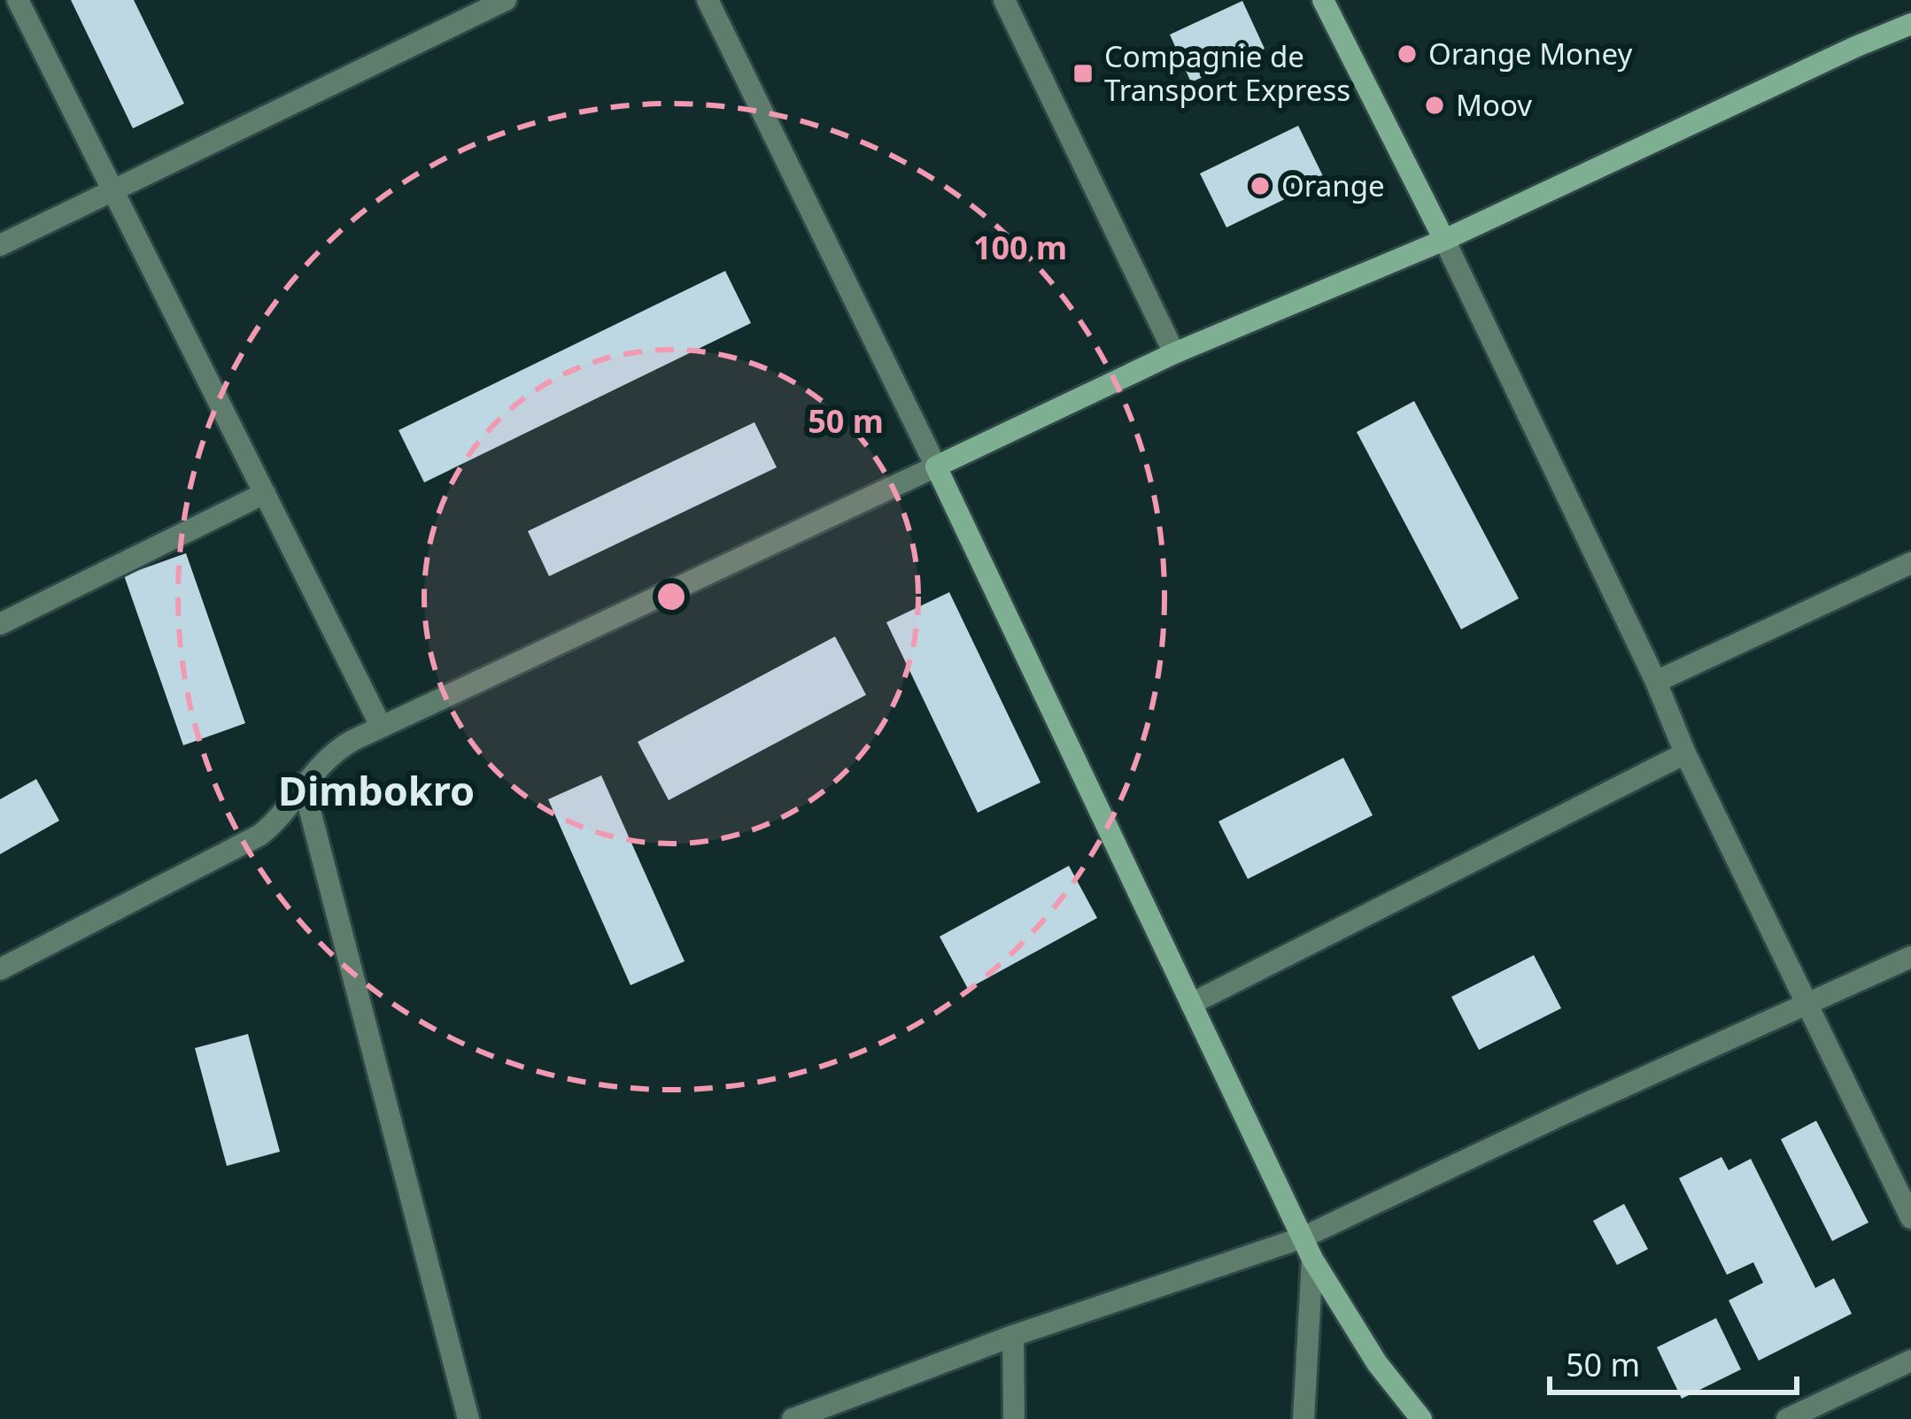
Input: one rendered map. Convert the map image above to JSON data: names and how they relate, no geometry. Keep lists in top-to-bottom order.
{
  "districts": ["Dimbokro"],
  "places": {
    "other": ["Orange Money", "Moov", "Orange"],
    "transit": ["Compagnie de Transport Express"]
  },
  "scale_bar": "50 m",
  "rings": ["100 m", "50 m"]
}
